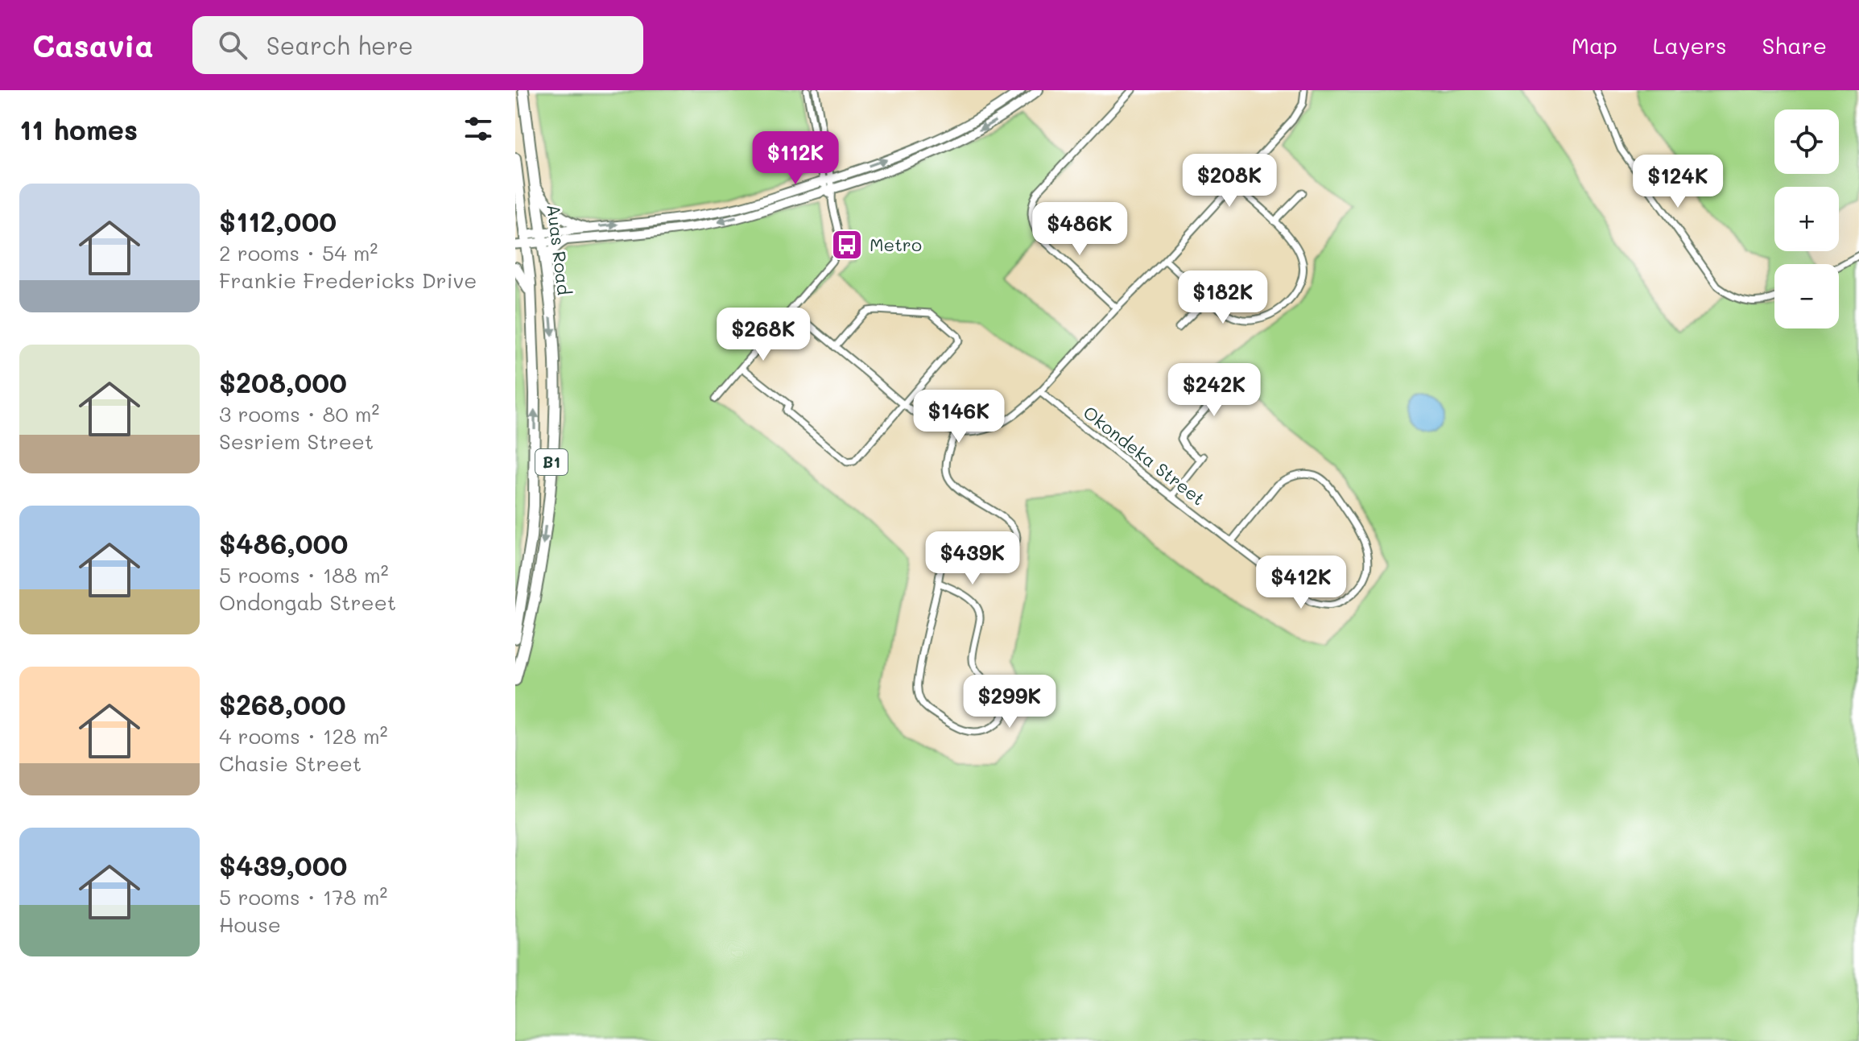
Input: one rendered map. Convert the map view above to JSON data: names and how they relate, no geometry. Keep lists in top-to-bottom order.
{
  "streets": {
    "highway": ["Auas Road", "B1"],
    "street": ["Okondeka Street"]
  },
  "places": {
    "bus stop": ["Metro"]
  },
  "page": {
    "header": "Casavia",
    "search": "Search here",
    "nav": ["Map", "Layers", "Share"],
    "heading": "11 homes",
    "map_buttons": ["+", "−"],
    "price": [
      "$112K",
      "$208K",
      "$124K",
      "$486K",
      "$182K",
      "$268K",
      "$242K",
      "$146K",
      "$439K",
      "$412K",
      "$299K"
    ],
    "list": [
      {
        "name": "$112,000",
        "note": "2 rooms · 54 m² · Frankie Fredericks Drive"
      },
      {
        "name": "$208,000",
        "note": "3 rooms · 80 m² · Sesriem Street"
      },
      {
        "name": "$486,000",
        "note": "5 rooms · 188 m² · Ondongab Street"
      },
      {
        "name": "$268,000",
        "note": "4 rooms · 128 m² · Chasie Street"
      },
      {
        "name": "$439,000",
        "note": "5 rooms · 178 m² · House"
      }
    ]
  }
}
